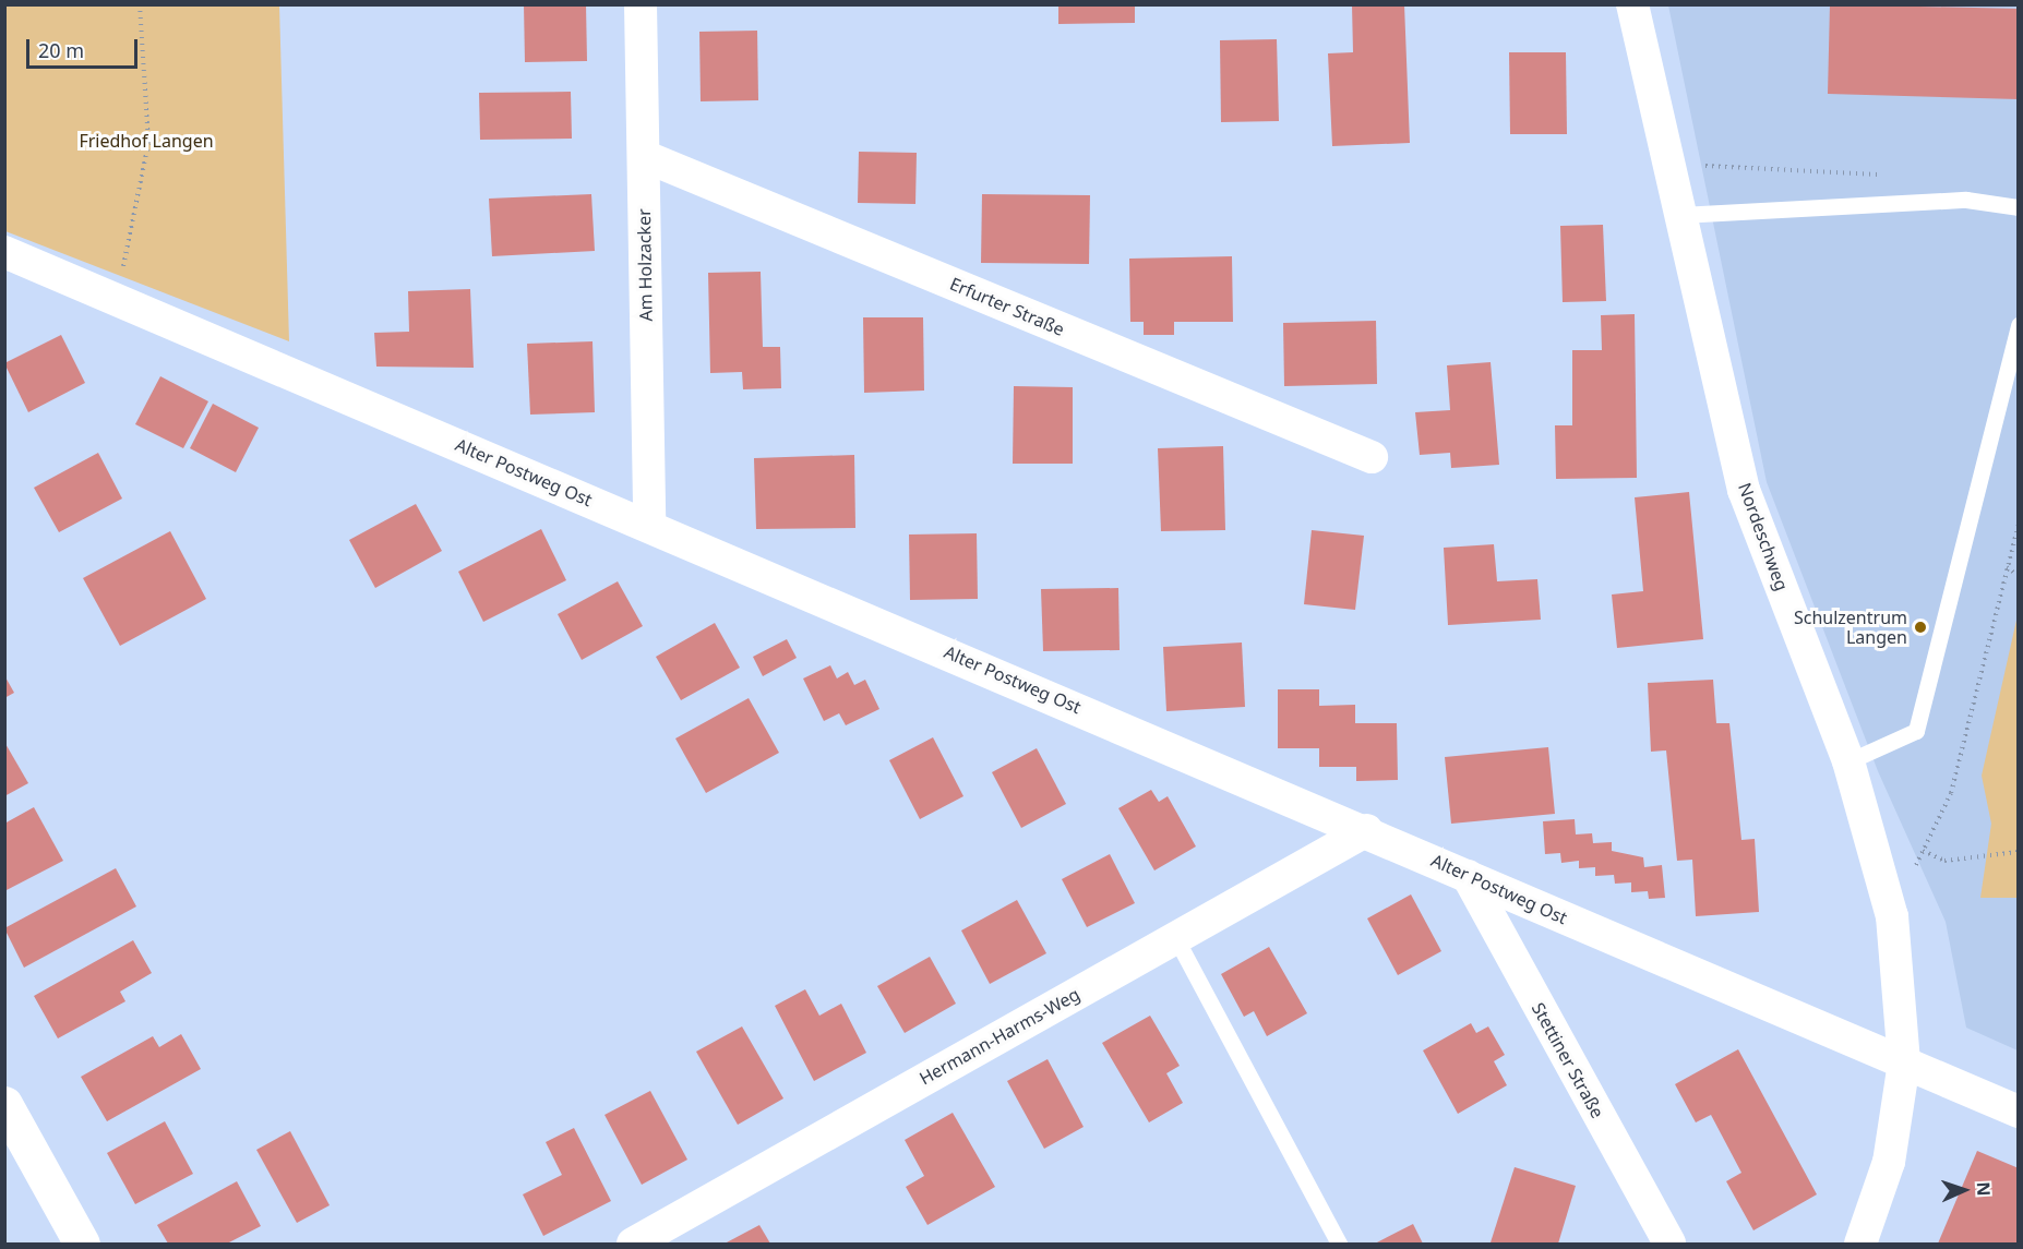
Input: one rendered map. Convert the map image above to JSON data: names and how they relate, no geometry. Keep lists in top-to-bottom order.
{
  "streets": {
    "street": [
      "Am Holzacker",
      "Erfurter Straße",
      "Alter Postweg Ost",
      "Nordeschweg",
      "Hermann-Harms-Weg",
      "Stettiner Straße"
    ]
  },
  "crossings": [
    ["Am Holzacker", "Erfurter Straße"],
    ["Am Holzacker", "Alter Postweg Ost"],
    ["Alter Postweg Ost", "Nordeschweg"],
    ["Alter Postweg Ost", "Hermann-Harms-Weg"],
    ["Alter Postweg Ost", "Stettiner Straße"]
  ],
  "parks": ["Friedhof Langen"],
  "places": ["Schulzentrum Langen"],
  "scale_bar": "20 m",
  "north": "right"
}
